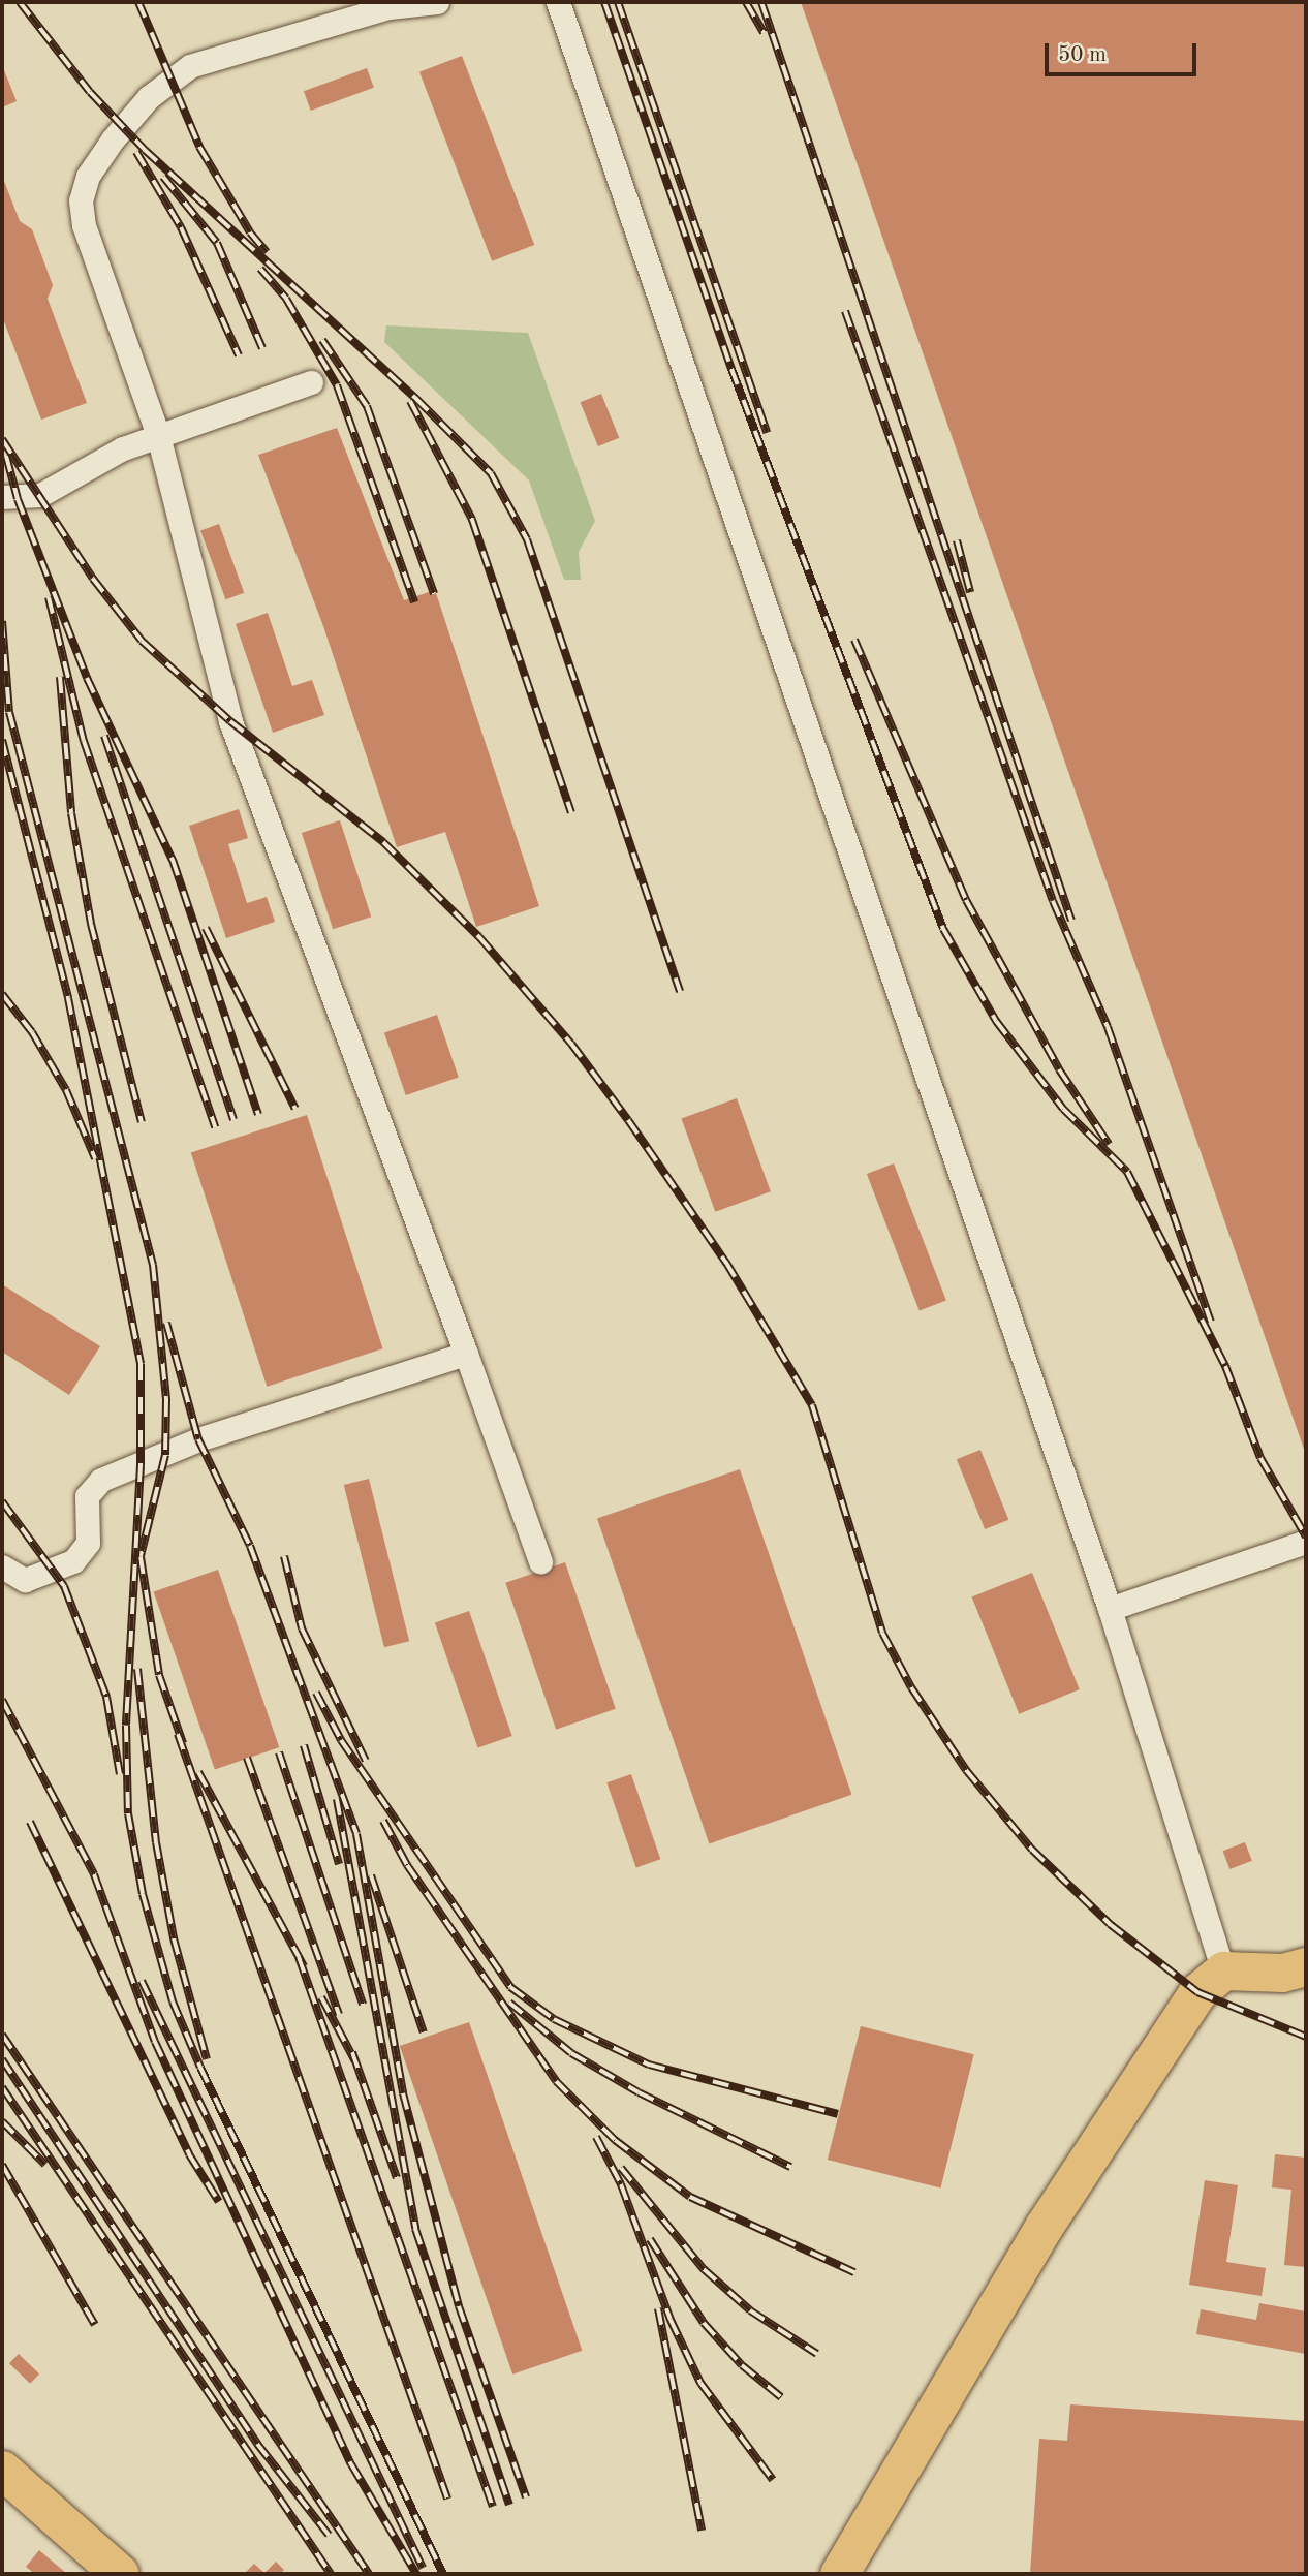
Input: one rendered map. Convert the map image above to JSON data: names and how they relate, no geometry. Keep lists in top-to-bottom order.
{
  "scale_bar": "50 m"
}
